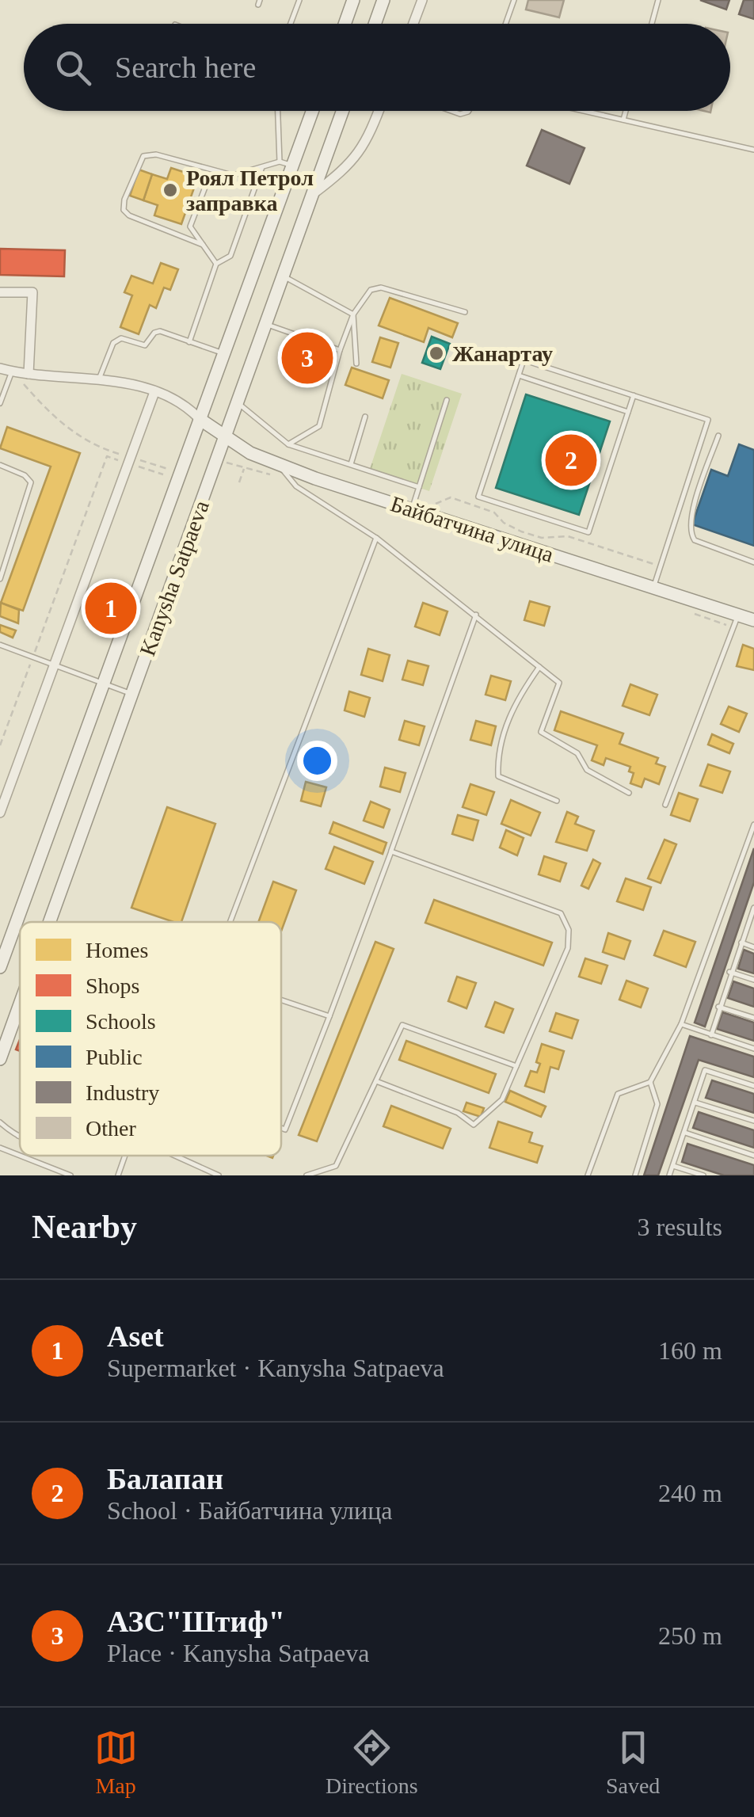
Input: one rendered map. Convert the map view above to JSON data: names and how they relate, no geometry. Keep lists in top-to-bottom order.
{
  "streets": {
    "main road": ["Байбатчина улица", "Kanysha Satpaeva"]
  },
  "crossings": [
    ["Байбатчина улица", "Kanysha Satpaeva"]
  ],
  "places": ["Роял Петрол заправка", "Жанартау"],
  "legend": [
    "Homes",
    "Shops",
    "Schools",
    "Public",
    "Industry",
    "Other"
  ],
  "page": {
    "search": "Search here",
    "pins": ["3", "2", "1"],
    "heading": ["Nearby", "3 results"],
    "list": [
      {
        "mark": "1",
        "name": "Aset",
        "note": "Supermarket · Kanysha Satpaeva",
        "value": "160 m"
      },
      {
        "mark": "2",
        "name": "Балапан",
        "note": "School · Байбатчина улица",
        "value": "240 m"
      },
      {
        "mark": "3",
        "name": "АЗС\"Штиф\"",
        "note": "Place · Kanysha Satpaeva",
        "value": "250 m"
      }
    ],
    "nav": ["Map", "Directions", "Saved"]
  }
}
